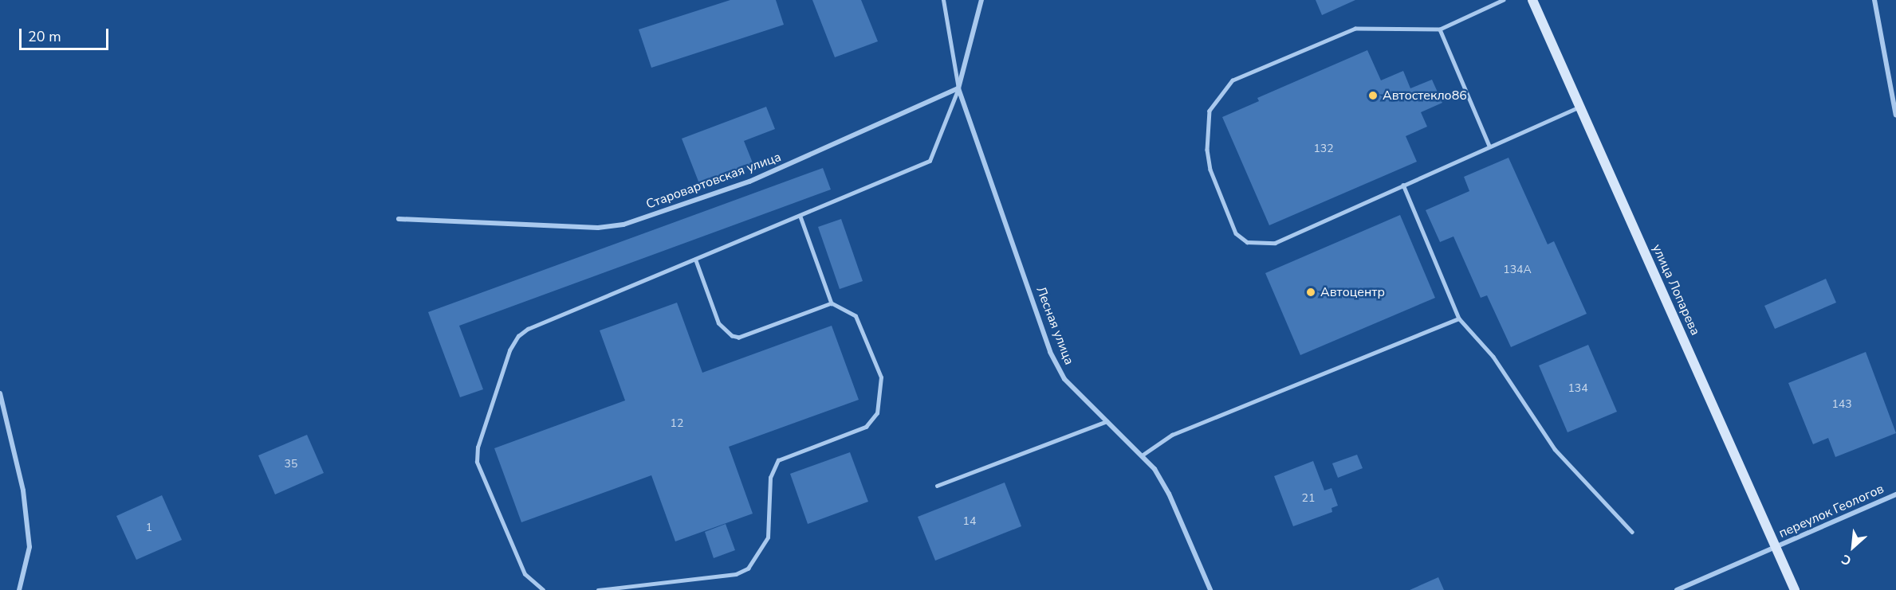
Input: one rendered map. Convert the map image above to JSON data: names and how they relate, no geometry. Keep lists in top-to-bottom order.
{
  "streets": {
    "main road": ["улица Лопарева"],
    "street": ["Старовартовская улица", "Лесная улица", "переулок Геологов"]
  },
  "crossings": [
    ["Старовартовская улица", "Лесная улица"],
    ["улица Лопарева", "переулок Геологов"]
  ],
  "places": ["Автостекло86", "Автоцентр"],
  "house_numbers": [
    "132",
    "134А",
    "134",
    "143",
    "12",
    "35",
    "21",
    "14",
    "1"
  ],
  "scale_bar": "20 m",
  "north": "bottom left"
}
